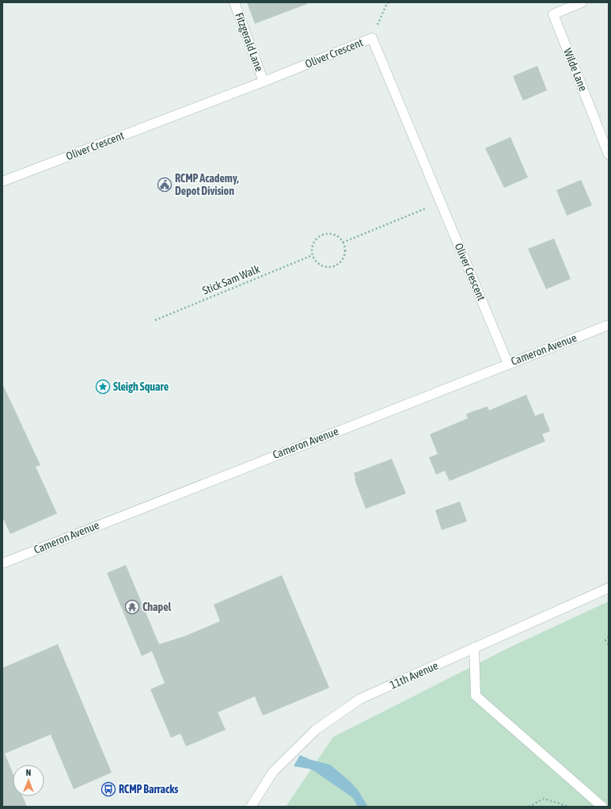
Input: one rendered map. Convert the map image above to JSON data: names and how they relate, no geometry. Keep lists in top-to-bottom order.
{
  "streets": {
    "street": [
      "Fitzgerald Lane",
      "Oliver Crescent",
      "Wilde Lane",
      "Cameron Avenue",
      "11th Avenue"
    ],
    "path": ["Stick Sam Walk"]
  },
  "crossings": [
    ["Fitzgerald Lane", "Oliver Crescent"],
    ["Oliver Crescent", "Cameron Avenue"]
  ],
  "places": {
    "public building": ["RCMP Academy, Depot Division"],
    "place": ["Sleigh Square"],
    "temple": ["Chapel"],
    "bus stop": ["RCMP Barracks"]
  },
  "north": "top"
}
